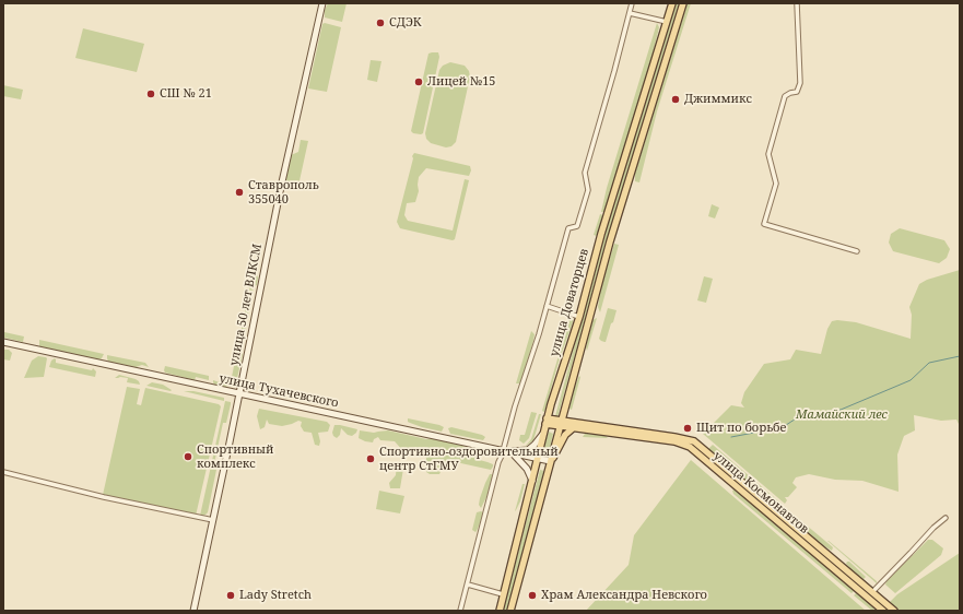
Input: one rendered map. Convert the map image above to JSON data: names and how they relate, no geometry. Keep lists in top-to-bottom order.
{
  "streets": {
    "main road": ["улица Доваторцев", "улица Космонавтов"],
    "street": ["улица 50 лет ВЛКСМ", "улица Тухачевского"]
  },
  "crossings": [
    ["улица Доваторцев", "улица Тухачевского"],
    ["улица 50 лет ВЛКСМ", "улица Тухачевского"]
  ],
  "parks": ["Мамайский лес"],
  "places": [
    "СДЭК",
    "Лицей №15",
    "СШ № 21",
    "Джиммикс",
    "Ставрополь 355040",
    "Щит по борьбе",
    "Спортивный комплекс",
    "Спортивно-оздоровительный центр СтГМУ",
    "Lady Stretch",
    "Храм Александра Невского"
  ]
}
